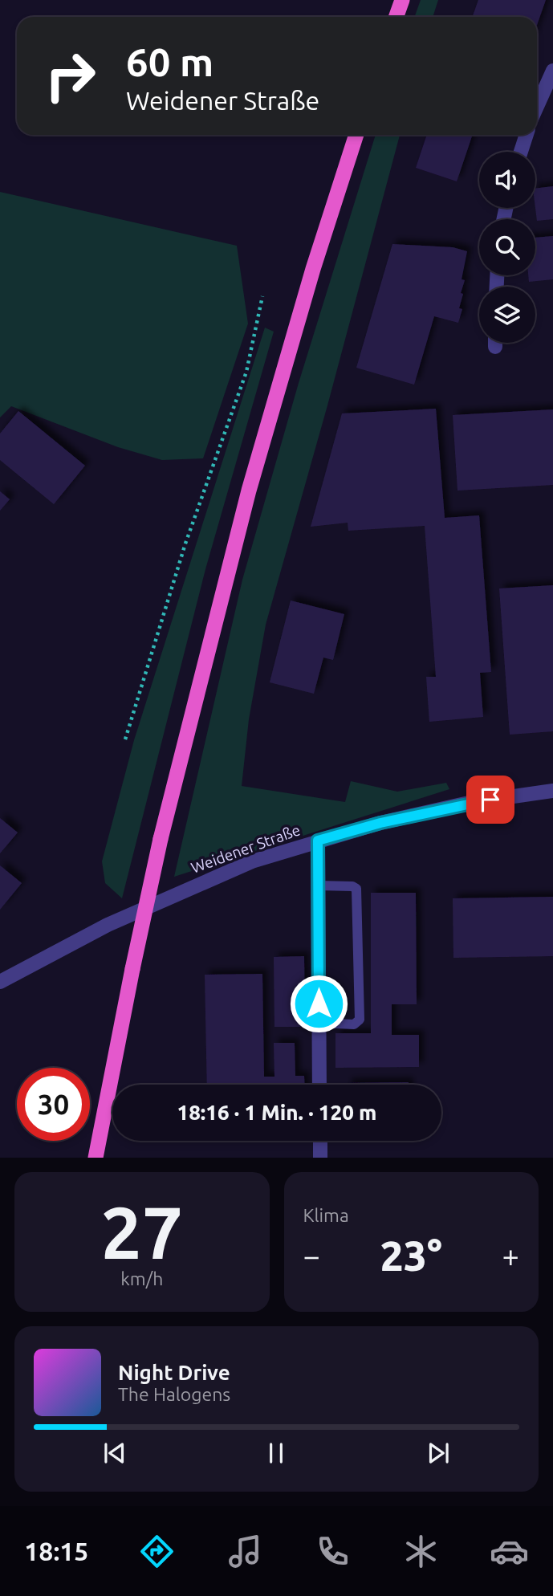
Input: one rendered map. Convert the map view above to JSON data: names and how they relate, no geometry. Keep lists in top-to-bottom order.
{
  "streets": {
    "street": ["Weidener Straße"]
  },
  "page": {
    "turn": ["60 m", "Weidener Straße"],
    "limit": "30",
    "trip": "18:16 · 1 Min. · 120 m",
    "tile": [
      ["27", "km/h"],
      "Klima"
    ],
    "heat": ["−", "23°", "+"],
    "song": ["Night Drive", "The Halogens"],
    "tabs": "18:15"
  }
}
